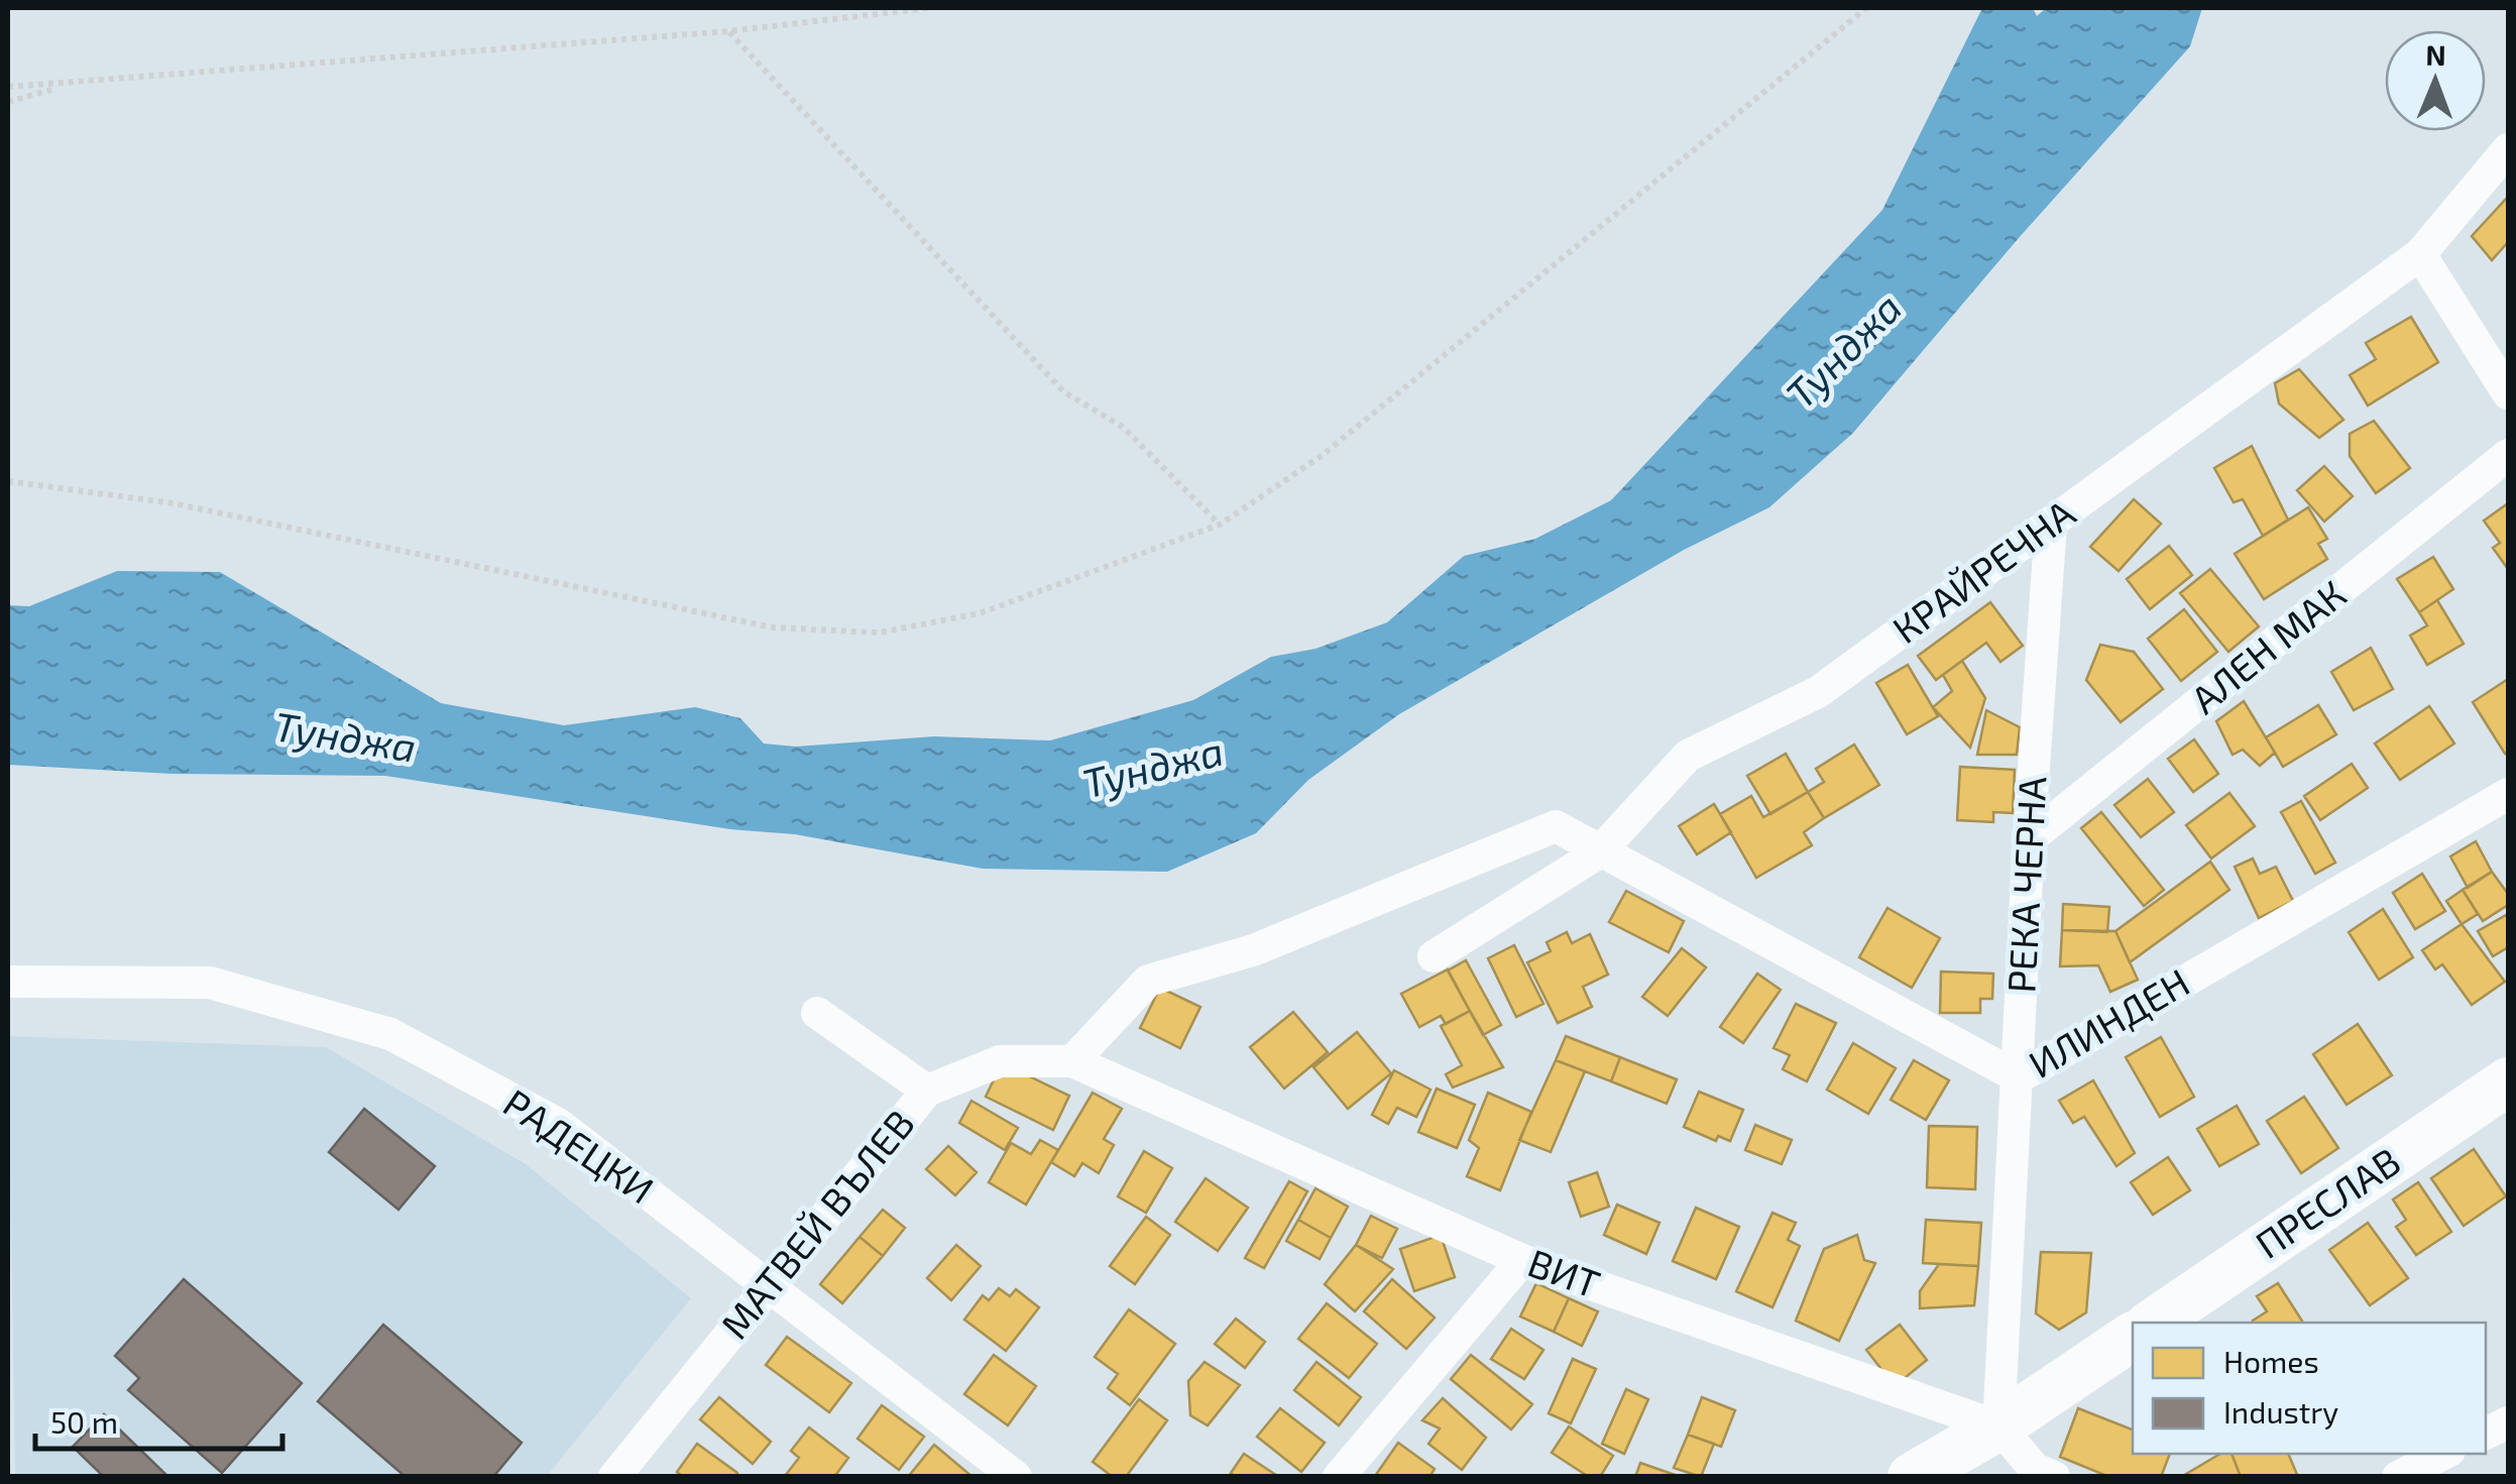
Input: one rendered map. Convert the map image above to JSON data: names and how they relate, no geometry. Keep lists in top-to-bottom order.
{
  "streets": {
    "main road": ["ПРЕСЛАВ"],
    "street": [
      "КРАЙРЕЧНА",
      "АЛЕН МАК",
      "РЕКА ЧЕРНА",
      "ИЛИНДЕН",
      "РАДЕЦКИ",
      "МАТВЕЙ ВЪЛЕВ",
      "ВИТ"
    ]
  },
  "crossings": [
    ["КРАЙРЕЧНА", "РЕКА ЧЕРНА"],
    ["КРАЙРЕЧНА", "ИЛИНДЕН"],
    ["АЛЕН МАК", "РЕКА ЧЕРНА"],
    ["РЕКА ЧЕРНА", "ИЛИНДЕН"],
    ["РЕКА ЧЕРНА", "ВИТ"],
    ["ИЛИНДЕН", "МАТВЕЙ ВЪЛЕВ"],
    ["ИЛИНДЕН", "ВИТ"],
    ["РАДЕЦКИ", "МАТВЕЙ ВЪЛЕВ"],
    ["МАТВЕЙ ВЪЛЕВ", "ВИТ"]
  ],
  "water": ["Тунджа"],
  "legend": ["Homes", "Industry"],
  "scale_bar": "50 m",
  "north": "top"
}
